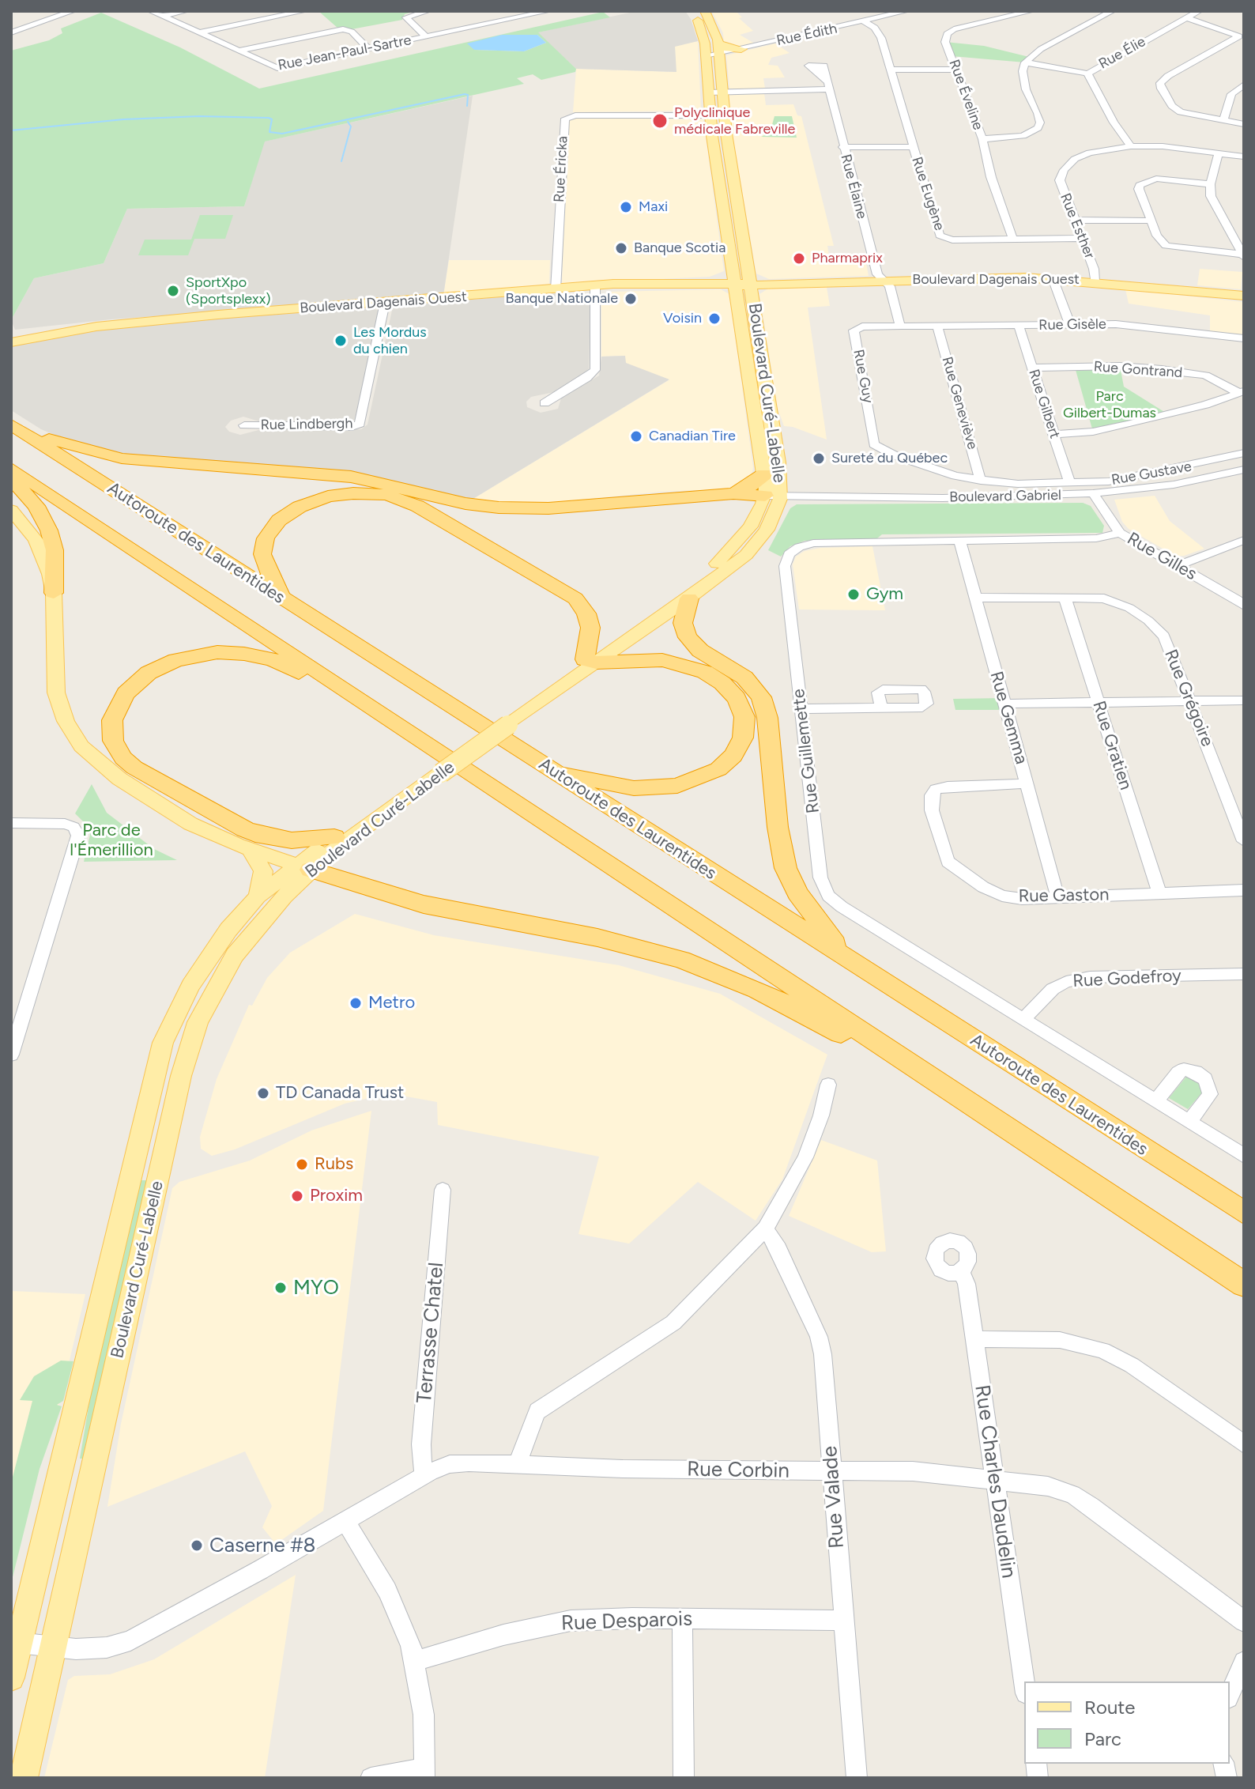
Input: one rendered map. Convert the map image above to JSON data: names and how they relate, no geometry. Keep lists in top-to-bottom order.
{
  "streets": {
    "highway": ["Autoroute des Laurentides"],
    "main road": ["Boulevard Dagenais Ouest", "Boulevard Curé-Labelle"],
    "street": [
      "Rue Édith",
      "Rue Jean-Paul-Sartre",
      "Rue Élie",
      "Rue Éveline",
      "Rue Éricka",
      "Rue Élaine",
      "Rue Eugène",
      "Rue Esther",
      "Rue Gisèle",
      "Rue Gontrand",
      "Rue Guy",
      "Rue Geneviève",
      "Rue Gilbert",
      "Rue Lindbergh",
      "Rue Gustave",
      "Boulevard Gabriel",
      "Rue Gilles",
      "Rue Grégoire",
      "Rue Gemma",
      "Rue Gratien",
      "Rue Guillemette",
      "Rue Gaston",
      "Rue Godefroy",
      "Terrasse Chatel",
      "Rue Corbin",
      "Rue Charles Daudelin",
      "Rue Valade",
      "Rue Desparois"
    ]
  },
  "crossings": [
    ["Rue Édith", "Rue Eugène"],
    ["Rue Élie", "Rue Esther"],
    ["Rue Éveline", "Rue Eugène"],
    ["Rue Éricka", "Boulevard Dagenais Ouest"],
    ["Rue Éricka", "Boulevard Curé-Labelle"],
    ["Rue Élaine", "Boulevard Dagenais Ouest"],
    ["Rue Élaine", "Boulevard Curé-Labelle"],
    ["Rue Eugène", "Rue Esther"],
    ["Rue Esther", "Boulevard Dagenais Ouest"],
    ["Boulevard Dagenais Ouest", "Boulevard Curé-Labelle"],
    ["Boulevard Dagenais Ouest", "Rue Lindbergh"],
    ["Rue Gisèle", "Rue Guy"],
    ["Rue Gisèle", "Rue Geneviève"],
    ["Rue Gisèle", "Rue Gilbert"],
    ["Rue Gontrand", "Rue Gilbert"],
    ["Rue Guy", "Rue Gustave"],
    ["Boulevard Curé-Labelle", "Boulevard Gabriel"],
    ["Boulevard Curé-Labelle", "Rue Corbin"],
    ["Rue Geneviève", "Rue Gustave"],
    ["Rue Gilbert", "Rue Gustave"],
    ["Boulevard Gabriel", "Rue Gilles"],
    ["Rue Gilles", "Rue Guillemette"],
    ["Rue Grégoire", "Rue Gemma"],
    ["Rue Grégoire", "Rue Gratien"],
    ["Rue Gemma", "Rue Guillemette"],
    ["Rue Gemma", "Rue Gaston"],
    ["Rue Gratien", "Rue Gaston"],
    ["Rue Guillemette", "Rue Godefroy"],
    ["Terrasse Chatel", "Rue Corbin"],
    ["Rue Corbin", "Rue Charles Daudelin"],
    ["Rue Corbin", "Rue Valade"],
    ["Rue Valade", "Rue Desparois"]
  ],
  "parks": ["Parc Gilbert-Dumas", "Parc de l'Émerillion"],
  "places": [
    "Polyclinique médicale Fabreville",
    "Maxi",
    "Banque Scotia",
    "Pharmaprix",
    "SportXpo (Sportsplexx)",
    "Banque Nationale",
    "Voisin",
    "Les Mordus du chien",
    "Canadian Tire",
    "Sureté du Québec",
    "Gym",
    "Metro",
    "TD Canada Trust",
    "Rubs",
    "Proxim",
    "MYO",
    "Caserne #8"
  ],
  "legend": ["Route", "Parc"]
}
